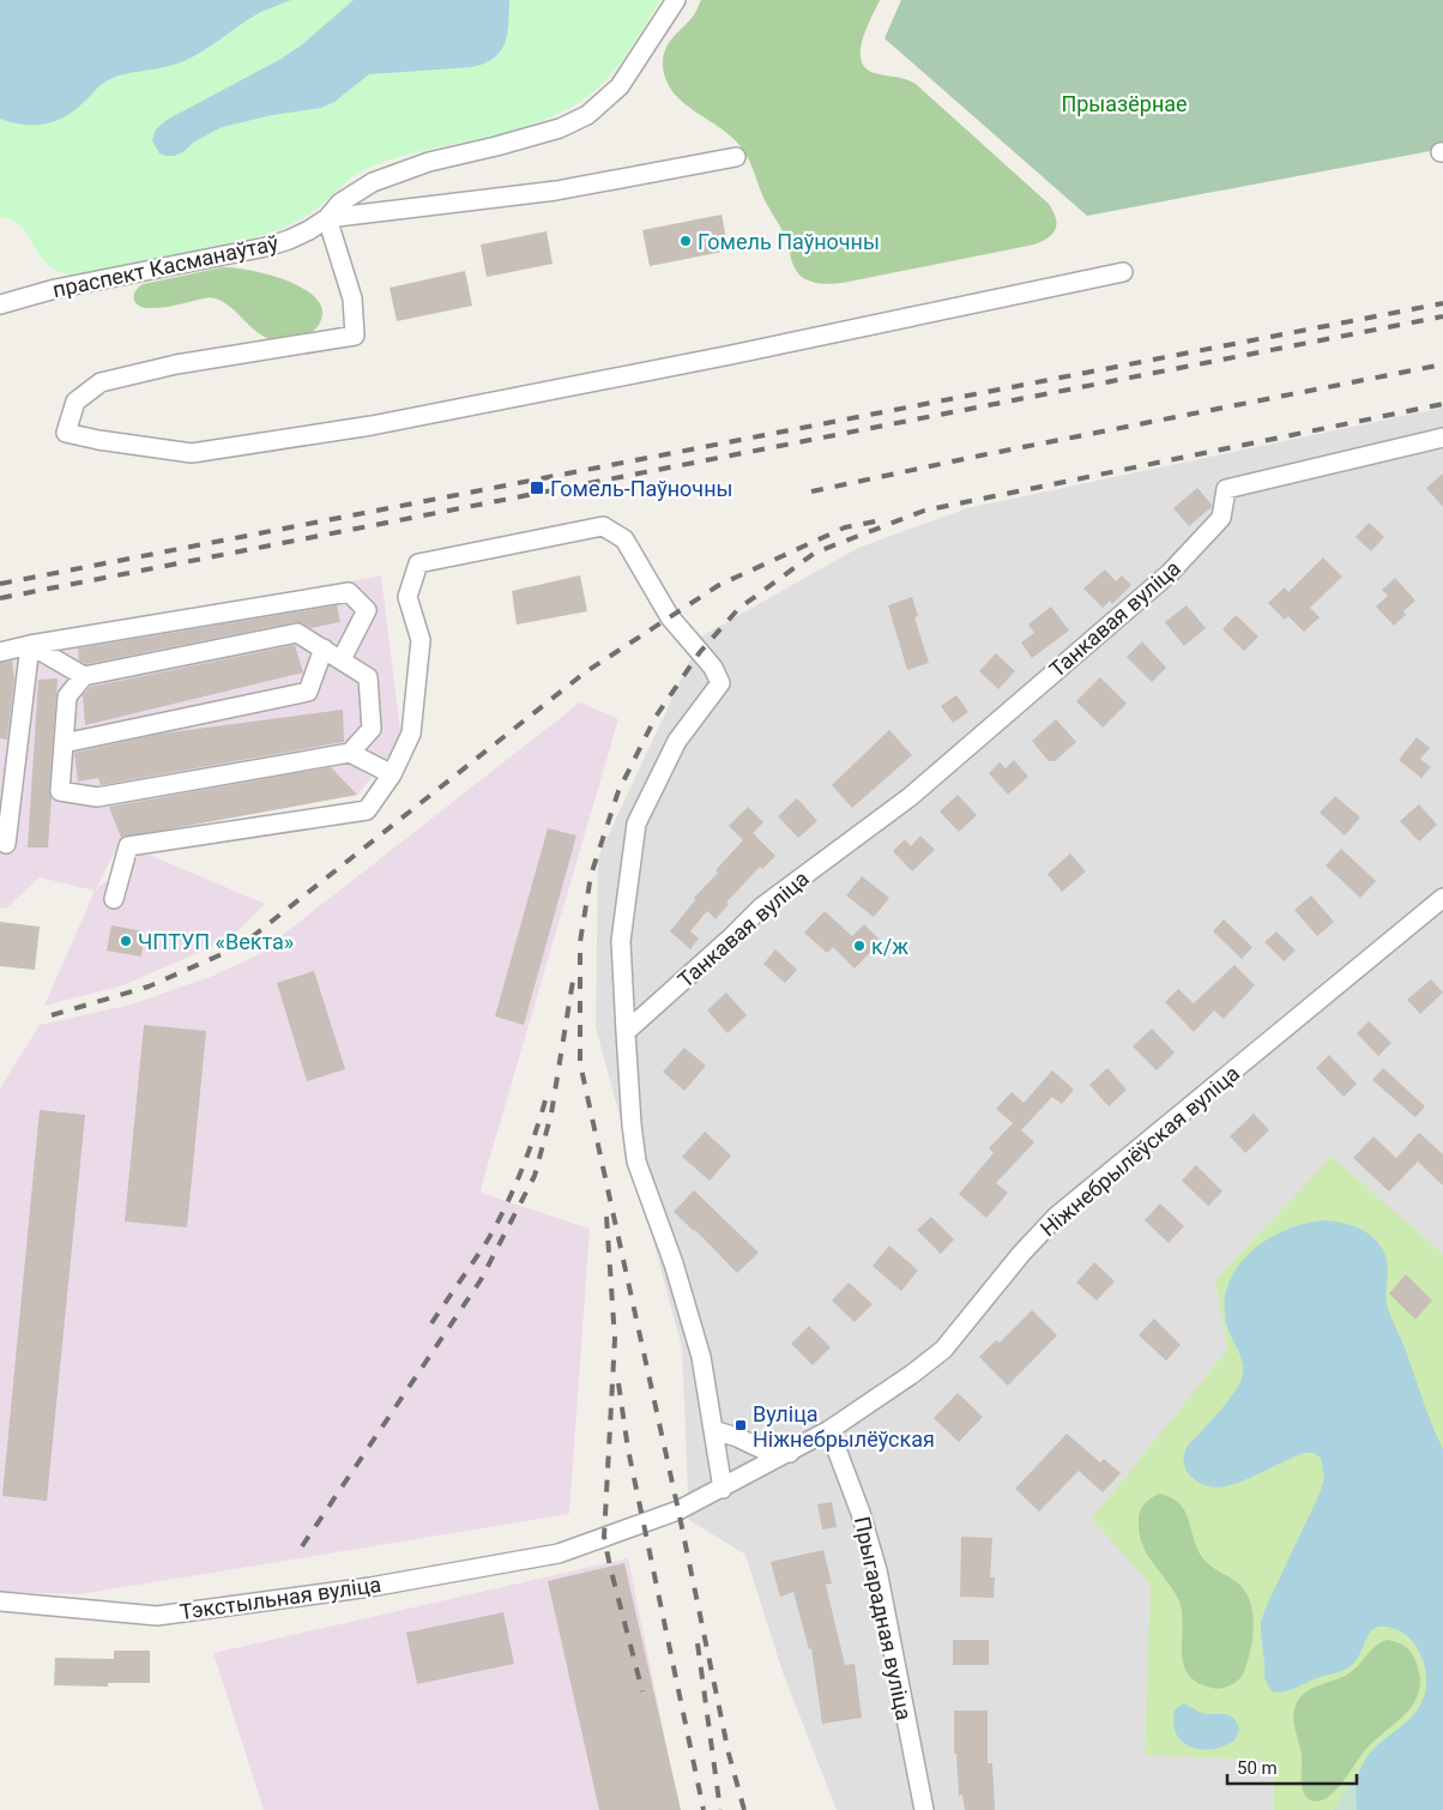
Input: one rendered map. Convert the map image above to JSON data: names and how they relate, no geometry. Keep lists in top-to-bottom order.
{
  "streets": {
    "street": [
      "праспект Касманаўтаў",
      "Танкавая вуліца",
      "Ніжнебрылёўская вуліца",
      "Тэкстыльная вуліца",
      "Прыгарадная вуліца"
    ]
  },
  "crossings": [
    ["Ніжнебрылёўская вуліца", "Тэкстыльная вуліца"],
    ["Ніжнебрылёўская вуліца", "Прыгарадная вуліца"]
  ],
  "parks": ["Прыазёрнае"],
  "places": {
    "other": ["Гомель Паўночны", "ЧПТУП «Векта»", "к/ж"],
    "transit": ["Гомель-Паўночны", "Вуліца Ніжнебрылёўская"]
  },
  "scale_bar": "50 m"
}
